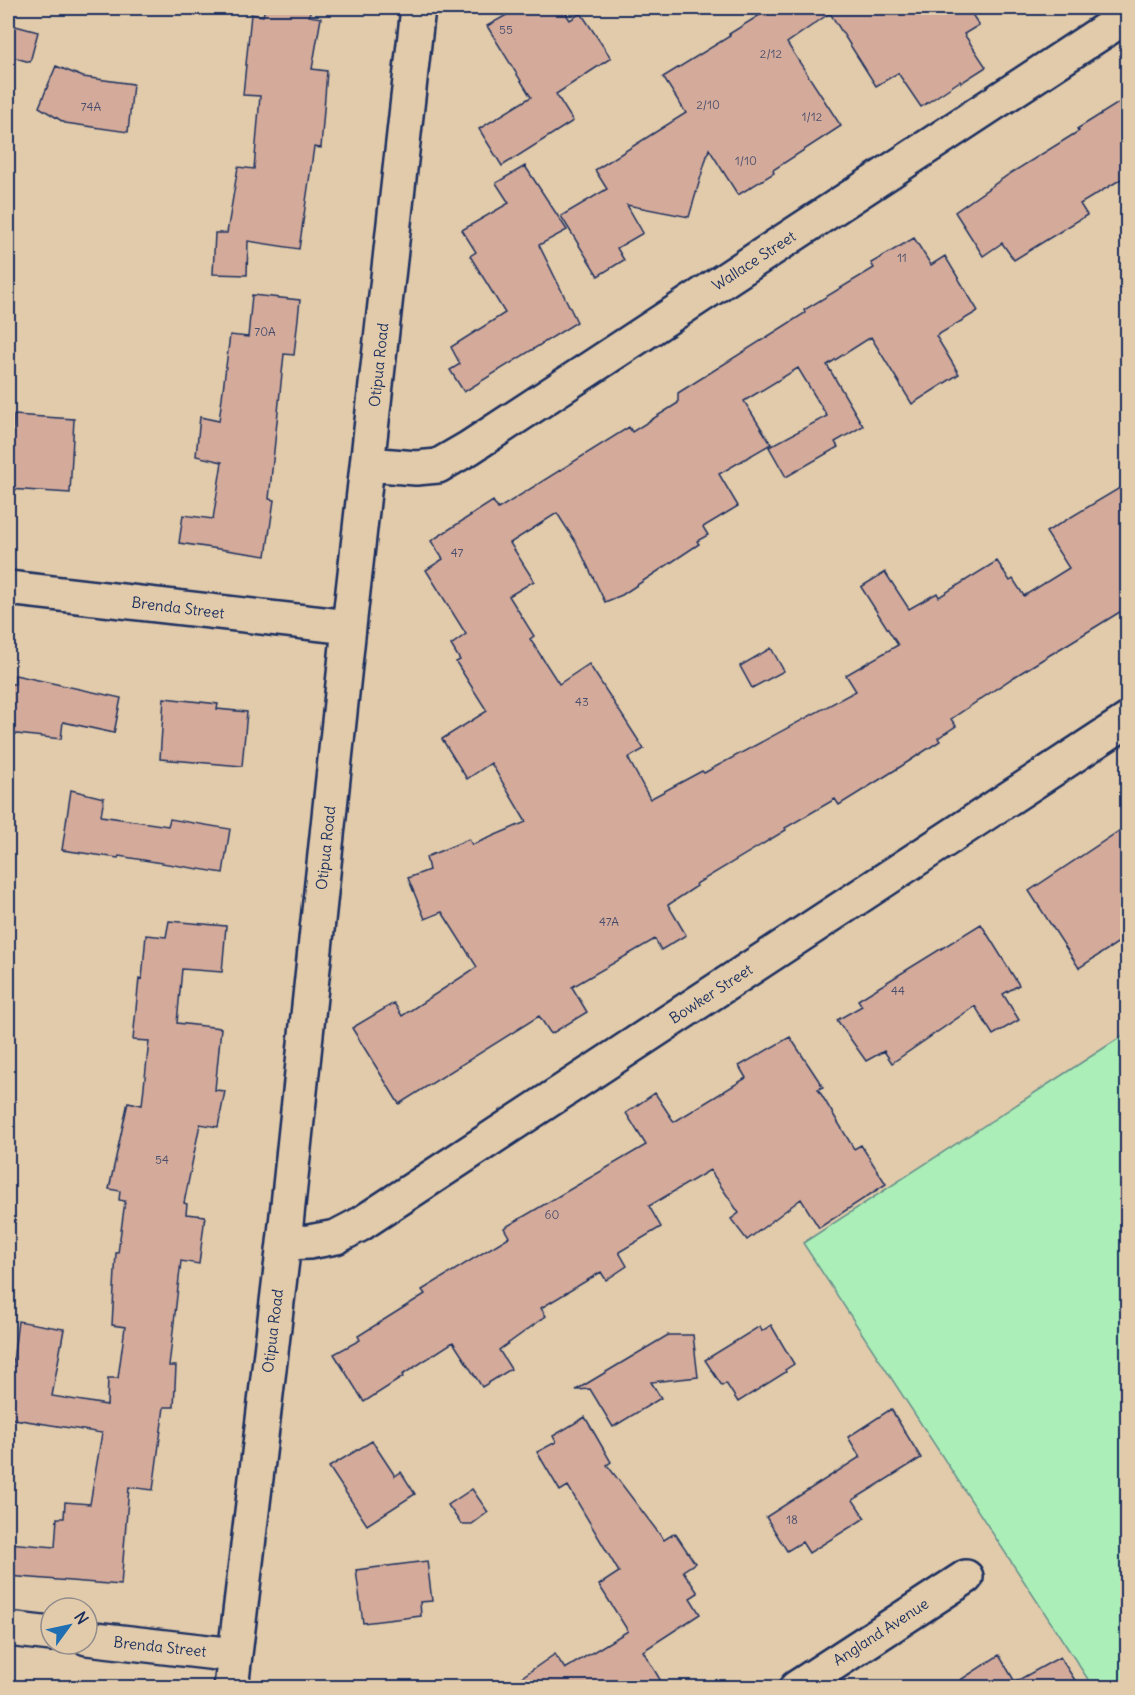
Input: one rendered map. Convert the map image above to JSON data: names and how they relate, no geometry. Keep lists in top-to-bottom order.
{
  "streets": {
    "street": [
      "Wallace Street",
      "Otipua Road",
      "Brenda Street",
      "Bowker Street",
      "Angland Avenue"
    ]
  },
  "crossings": [
    ["Wallace Street", "Otipua Road"],
    ["Otipua Road", "Brenda Street"],
    ["Otipua Road", "Bowker Street"]
  ],
  "house_numbers": [
    "55",
    "2/12",
    "2/10",
    "74A",
    "1/12",
    "1/10",
    "11",
    "70A",
    "47",
    "43",
    "47A",
    "44",
    "54",
    "60",
    "18"
  ],
  "north": "top right"
}
